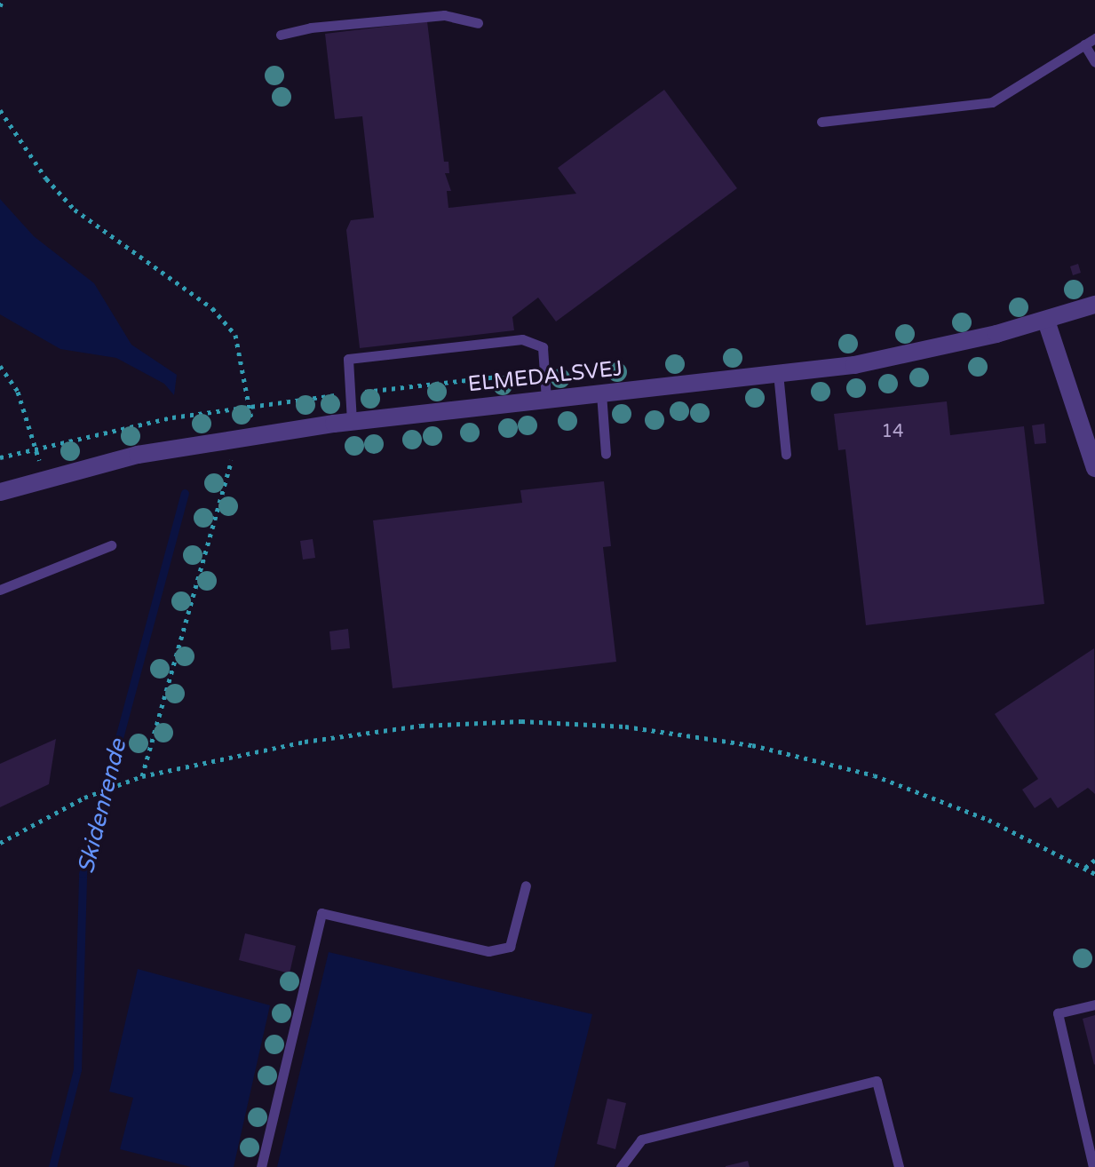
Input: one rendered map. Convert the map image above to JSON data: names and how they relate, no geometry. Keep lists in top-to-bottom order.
{
  "streets": {
    "street": ["ELMEDALSVEJ"]
  },
  "water": ["Skidenrende"],
  "house_numbers": ["14"]
}
